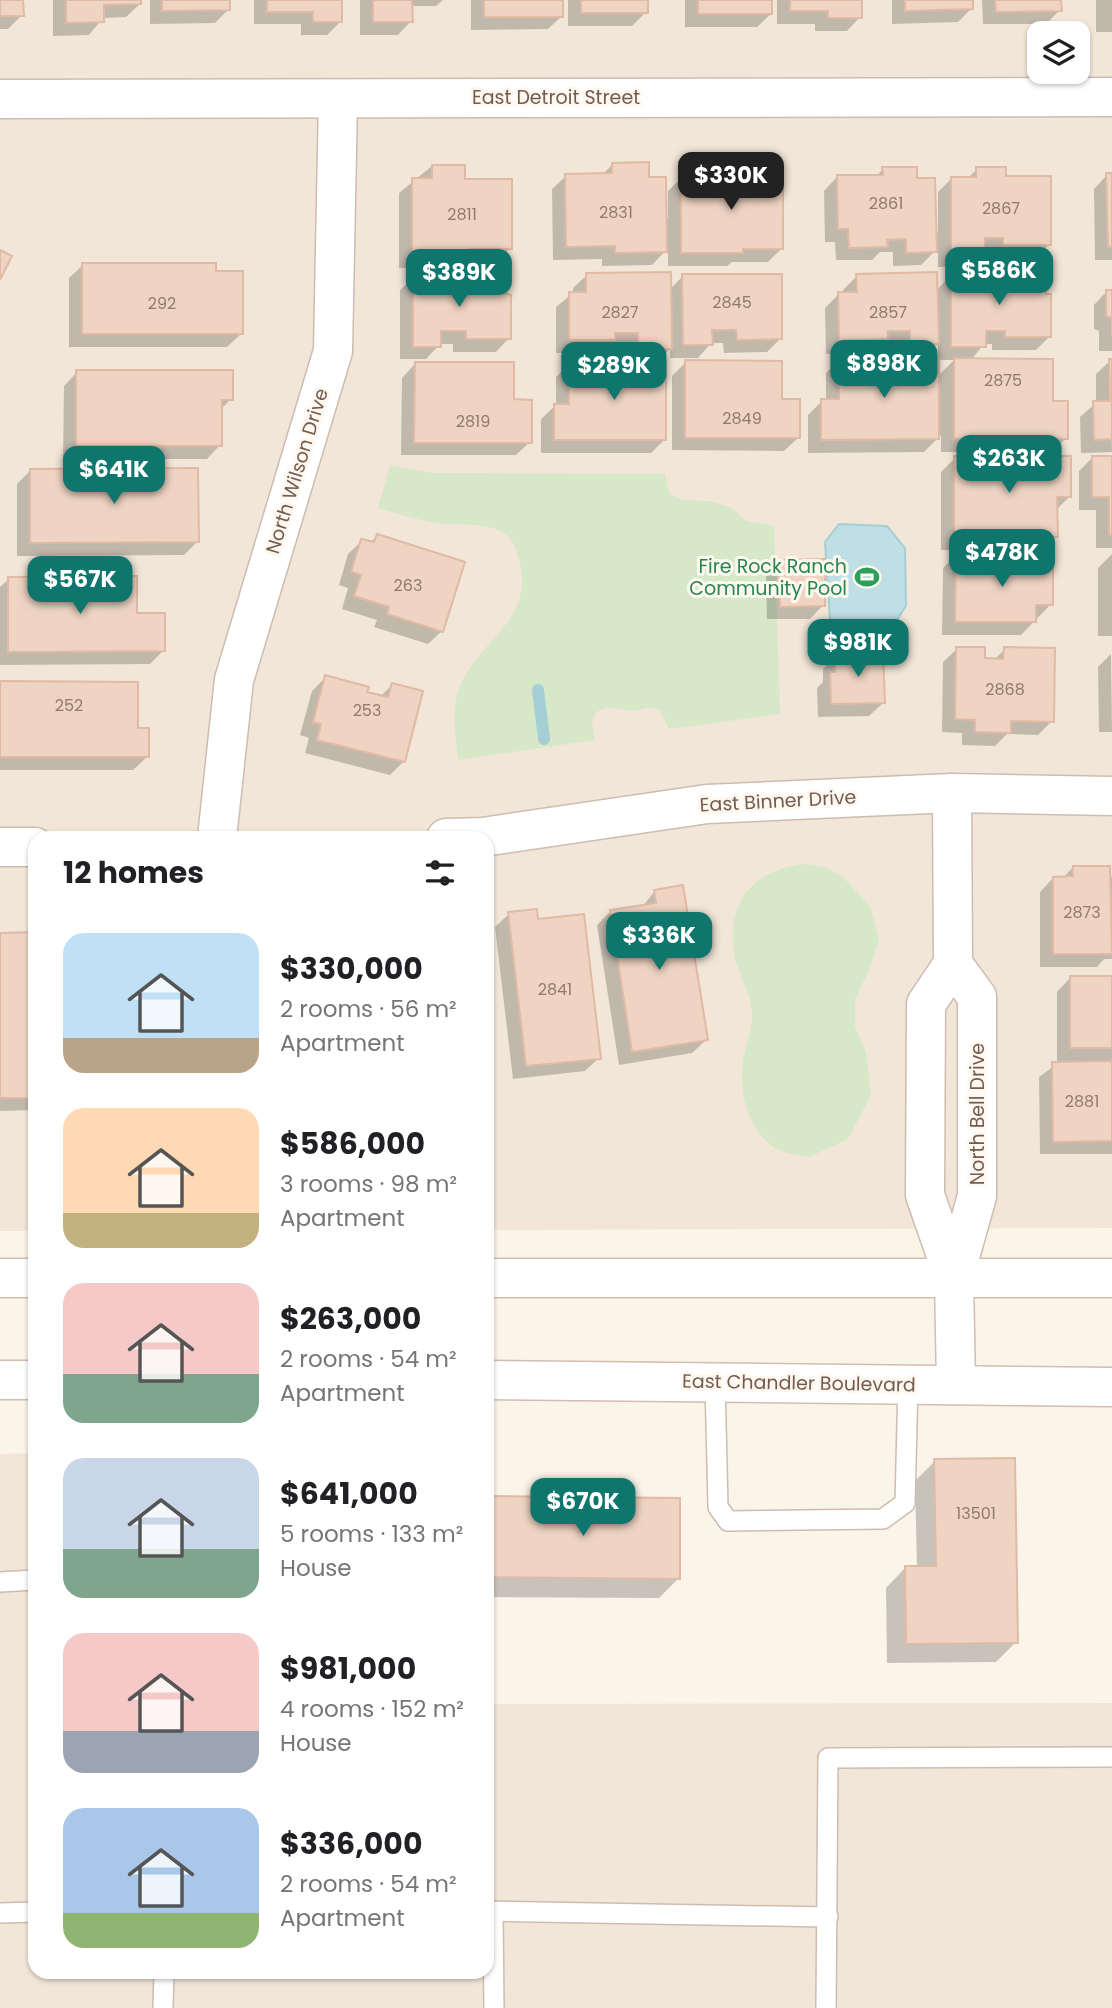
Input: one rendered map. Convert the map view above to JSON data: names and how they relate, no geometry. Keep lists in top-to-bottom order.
{
  "streets": {
    "street": [
      "East Detroit Street",
      "North Wilson Drive",
      "East Binner Drive",
      "North Bell Drive",
      "East Chandler Boulevard"
    ]
  },
  "crossings": [
    ["East Detroit Street", "North Wilson Drive"]
  ],
  "places": {
    "sports": ["Fire Rock Ranch Community Pool"]
  },
  "house_numbers": [
    "2861",
    "2867",
    "2831",
    "2811",
    "2845",
    "292",
    "2827",
    "2857",
    "2875",
    "2849",
    "2819",
    "263",
    "2868",
    "252",
    "253",
    "2873",
    "2841",
    "2881",
    "13501"
  ],
  "page": {
    "price": [
      "$330K",
      "$586K",
      "$389K",
      "$898K",
      "$289K",
      "$263K",
      "$641K",
      "$478K",
      "$567K",
      "$981K",
      "$336K",
      "$670K"
    ],
    "heading": "12 homes",
    "list": [
      {
        "name": "$330,000",
        "note": "2 rooms · 56 m² · Apartment"
      },
      {
        "name": "$586,000",
        "note": "3 rooms · 98 m² · Apartment"
      },
      {
        "name": "$263,000",
        "note": "2 rooms · 54 m² · Apartment"
      },
      {
        "name": "$641,000",
        "note": "5 rooms · 133 m² · House"
      },
      {
        "name": "$981,000",
        "note": "4 rooms · 152 m² · House"
      },
      {
        "name": "$336,000",
        "note": "2 rooms · 54 m² · Apartment"
      }
    ]
  }
}
